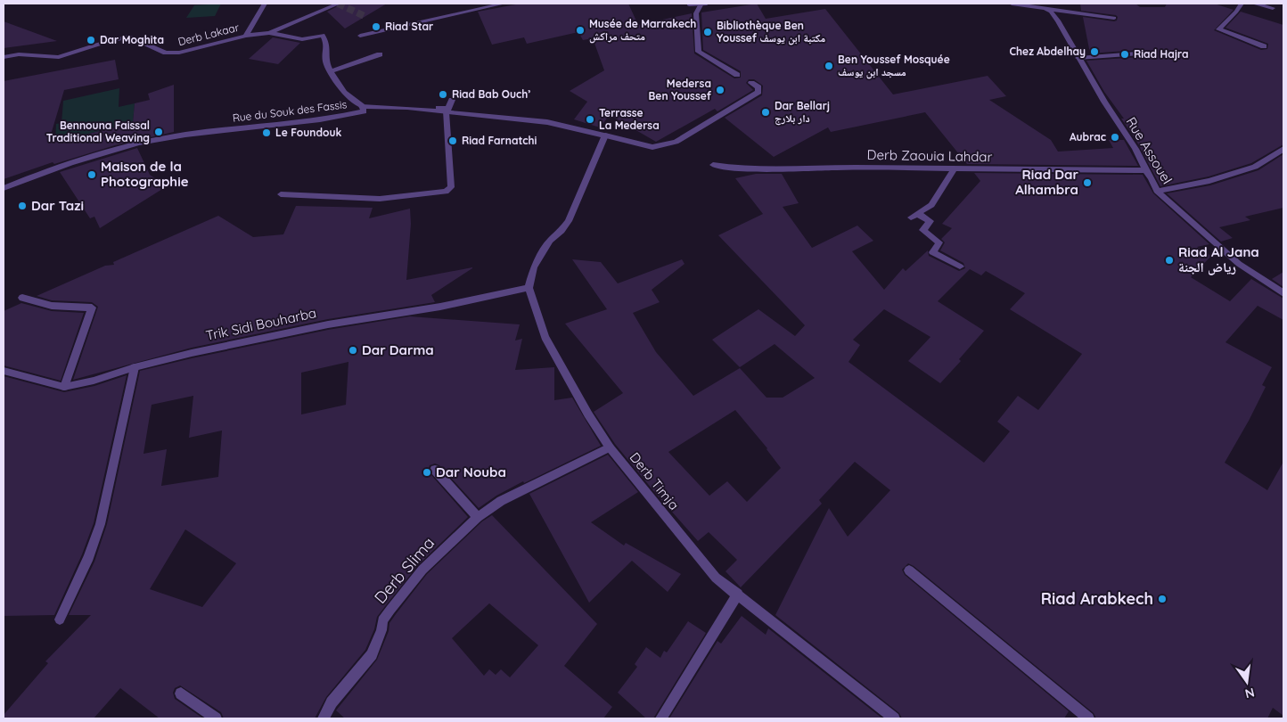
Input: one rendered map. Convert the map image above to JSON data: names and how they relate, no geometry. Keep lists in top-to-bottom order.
{
  "streets": {
    "street": [
      "Derb Lakaar",
      "Rue du Souk des Fassis",
      "Rue Assouel",
      "Derb Zaouia Lahdar",
      "Trik Sidi Bouharba",
      "Derb Timja",
      "Derb Slima"
    ]
  },
  "crossings": [
    ["Rue Assouel", "Derb Zaouia Lahdar"],
    ["Trik Sidi Bouharba", "Derb Timja"],
    ["Derb Timja", "Derb Slima"]
  ],
  "places": [
    "Riad Star",
    "Musée de Marrakech متحف مراكش",
    "Bibliothèque Ben Youssef مكتبة ابن يوسف",
    "Dar Moghita",
    "Chez Abdelhay",
    "Riad Hajra",
    "Ben Youssef Mosquée مسجد ابن يوسف",
    "Medersa Ben Youssef",
    "Riad Bab Ouch’",
    "Dar Bellarj دار بلارج",
    "Terrasse La Medersa",
    "Bennouna Faissal Traditional Weaving",
    "Le Foundouk",
    "Aubrac",
    "Riad Farnatchi",
    "Maison de la Photographie",
    "Riad Dar Alhambra",
    "Dar Tazi",
    "Riad Al Jana رياض الجنة",
    "Dar Darma",
    "Dar Nouba",
    "Riad Arabkech"
  ],
  "north": "bottom"
}
